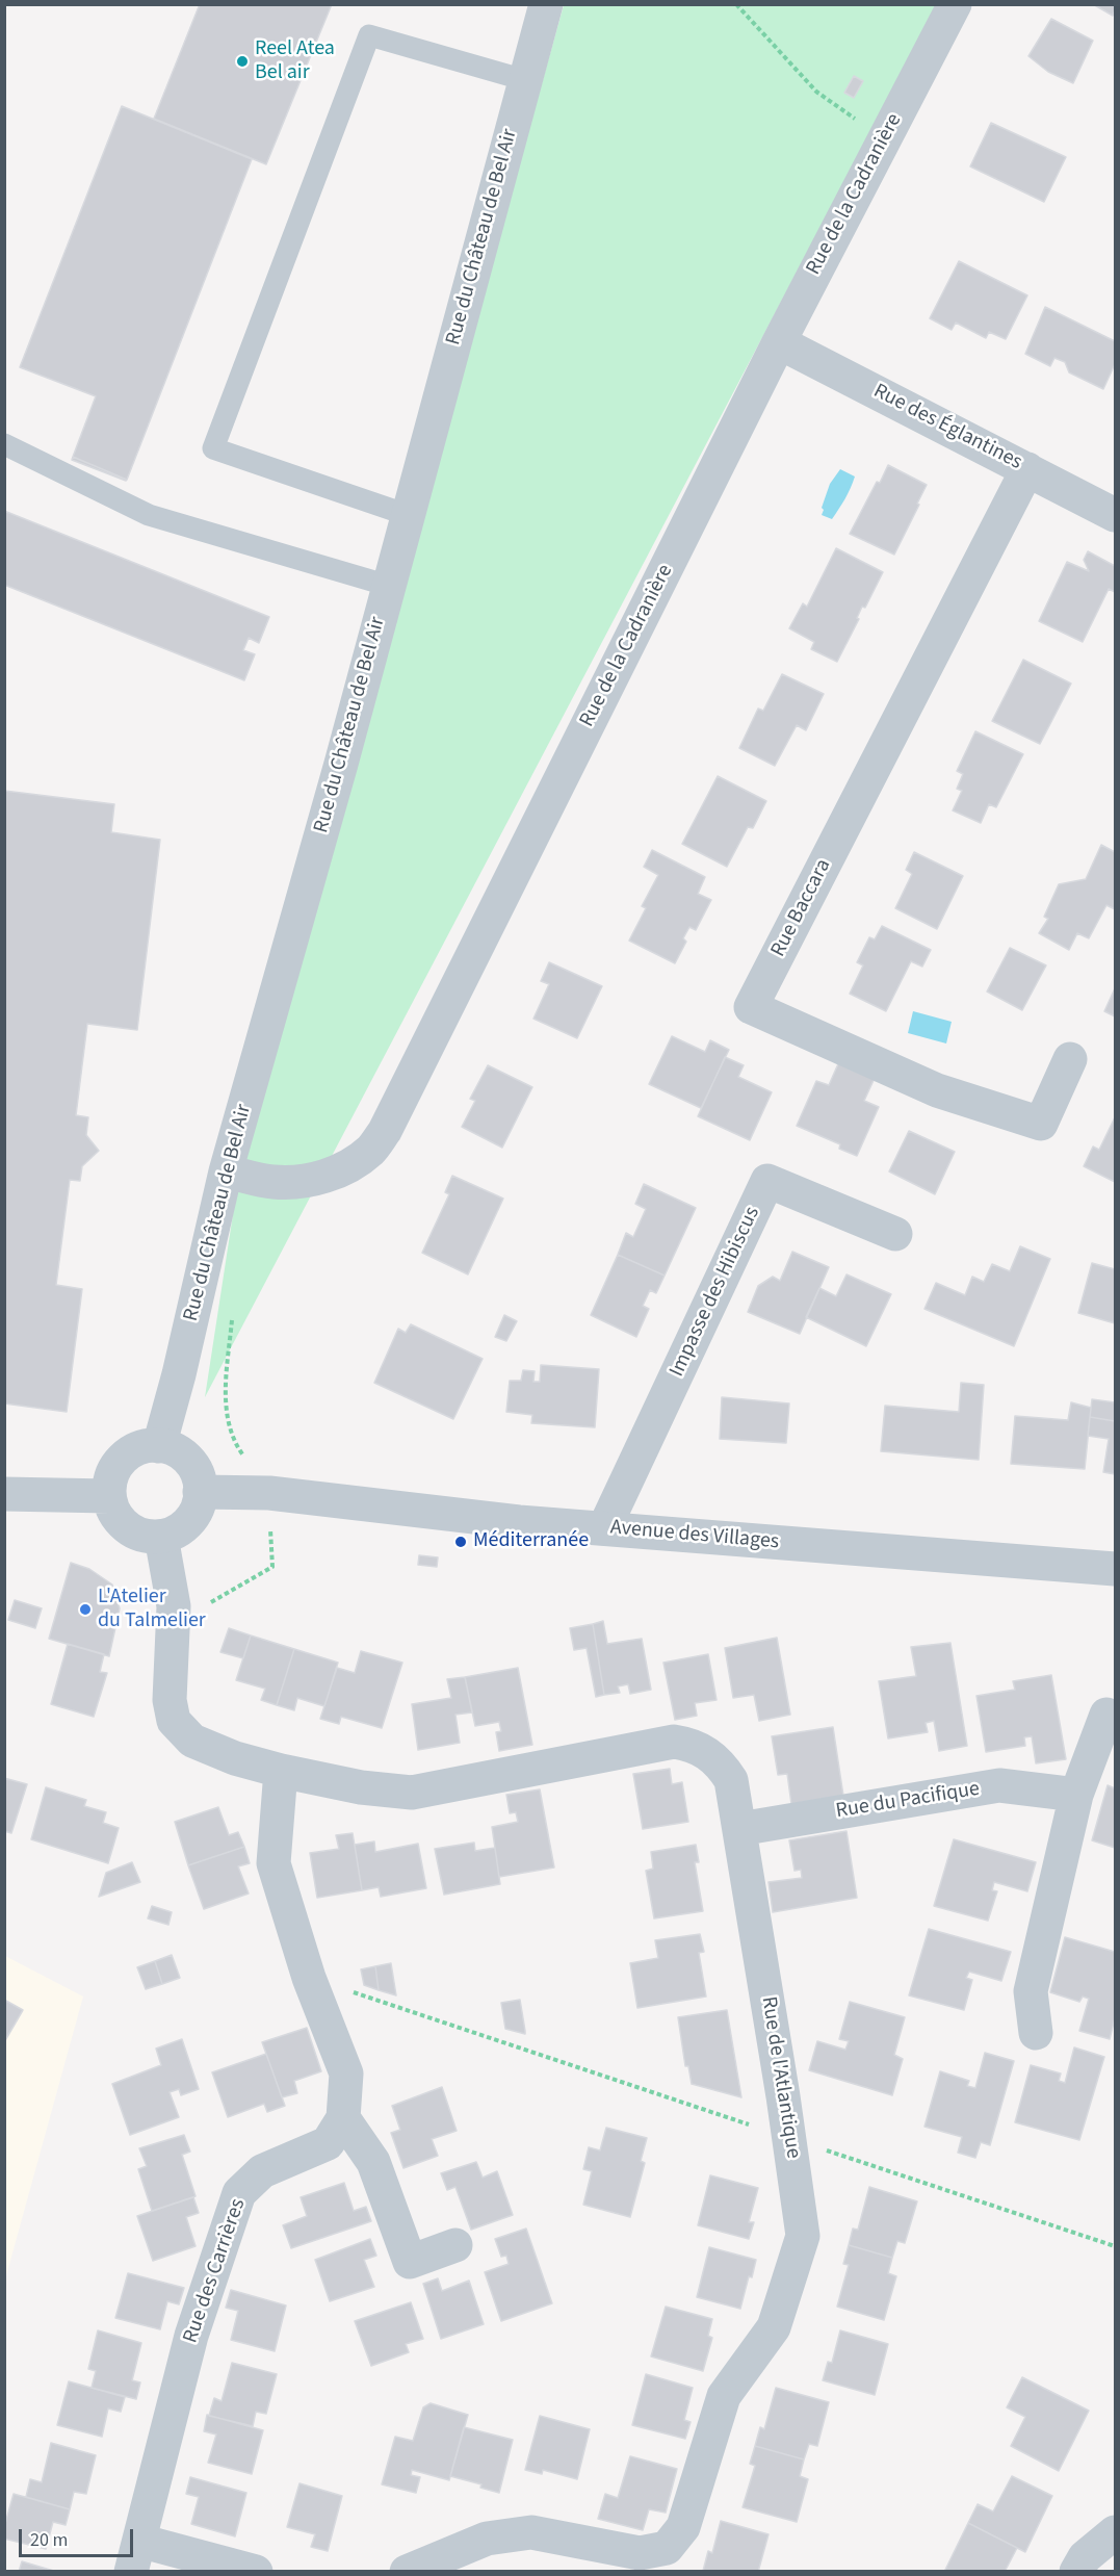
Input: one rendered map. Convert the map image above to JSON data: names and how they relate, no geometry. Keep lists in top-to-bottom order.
{
  "streets": {
    "street": [
      "Rue de la Cadranière",
      "Rue du Château de Bel Air",
      "Rue des Églantines",
      "Rue Baccara",
      "Impasse des Hibiscus",
      "Avenue des Villages",
      "Rue du Pacifique",
      "Rue de l'Atlantique",
      "Rue des Carrières"
    ]
  },
  "crossings": [
    ["Rue de la Cadranière", "Rue du Château de Bel Air"],
    ["Rue de la Cadranière", "Rue des Églantines"],
    ["Rue du Château de Bel Air", "Avenue des Villages"],
    ["Rue du Château de Bel Air", "Rue de l'Atlantique"],
    ["Rue des Églantines", "Rue Baccara"],
    ["Impasse des Hibiscus", "Avenue des Villages"],
    ["Avenue des Villages", "Rue de l'Atlantique"],
    ["Rue du Pacifique", "Rue de l'Atlantique"],
    ["Rue de l'Atlantique", "Rue des Carrières"]
  ],
  "places": ["Reel Atea Bel air", "Méditerranée", "L'Atelier du Talmelier"],
  "scale_bar": "20 m"
}
